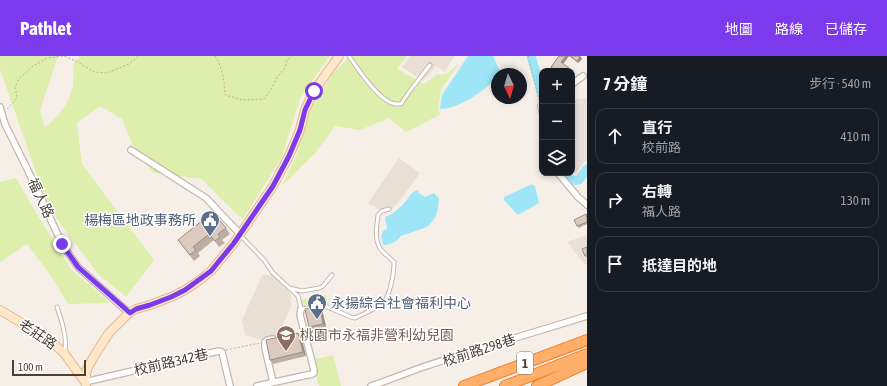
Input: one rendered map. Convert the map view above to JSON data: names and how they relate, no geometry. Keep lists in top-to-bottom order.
{
  "streets": {
    "highway": ["1"],
    "street": [
      "福人路",
      "老莊路",
      "校前路298巷",
      "校前路342巷"
    ]
  },
  "crossings": [
    ["老莊路", "校前路342巷"]
  ],
  "places": {
    "public building": ["楊梅區地政事務所", "永揚綜合社會福利中心"],
    "school or university": ["桃園市永福非營利幼兒園"]
  },
  "scale_bar": "100 m",
  "north": "bottom",
  "page": {
    "header": "Pathlet",
    "nav": ["地圖", "路線", "已儲存"],
    "heading": ["7 分鐘", "步行 · 540 m"],
    "map_buttons": ["+", "−"],
    "list": [
      ["直行", "校前路", "410 m"],
      ["右轉", "福人路", "130 m"],
      "抵達目的地"
    ],
    "scale": "100 m"
  }
}
